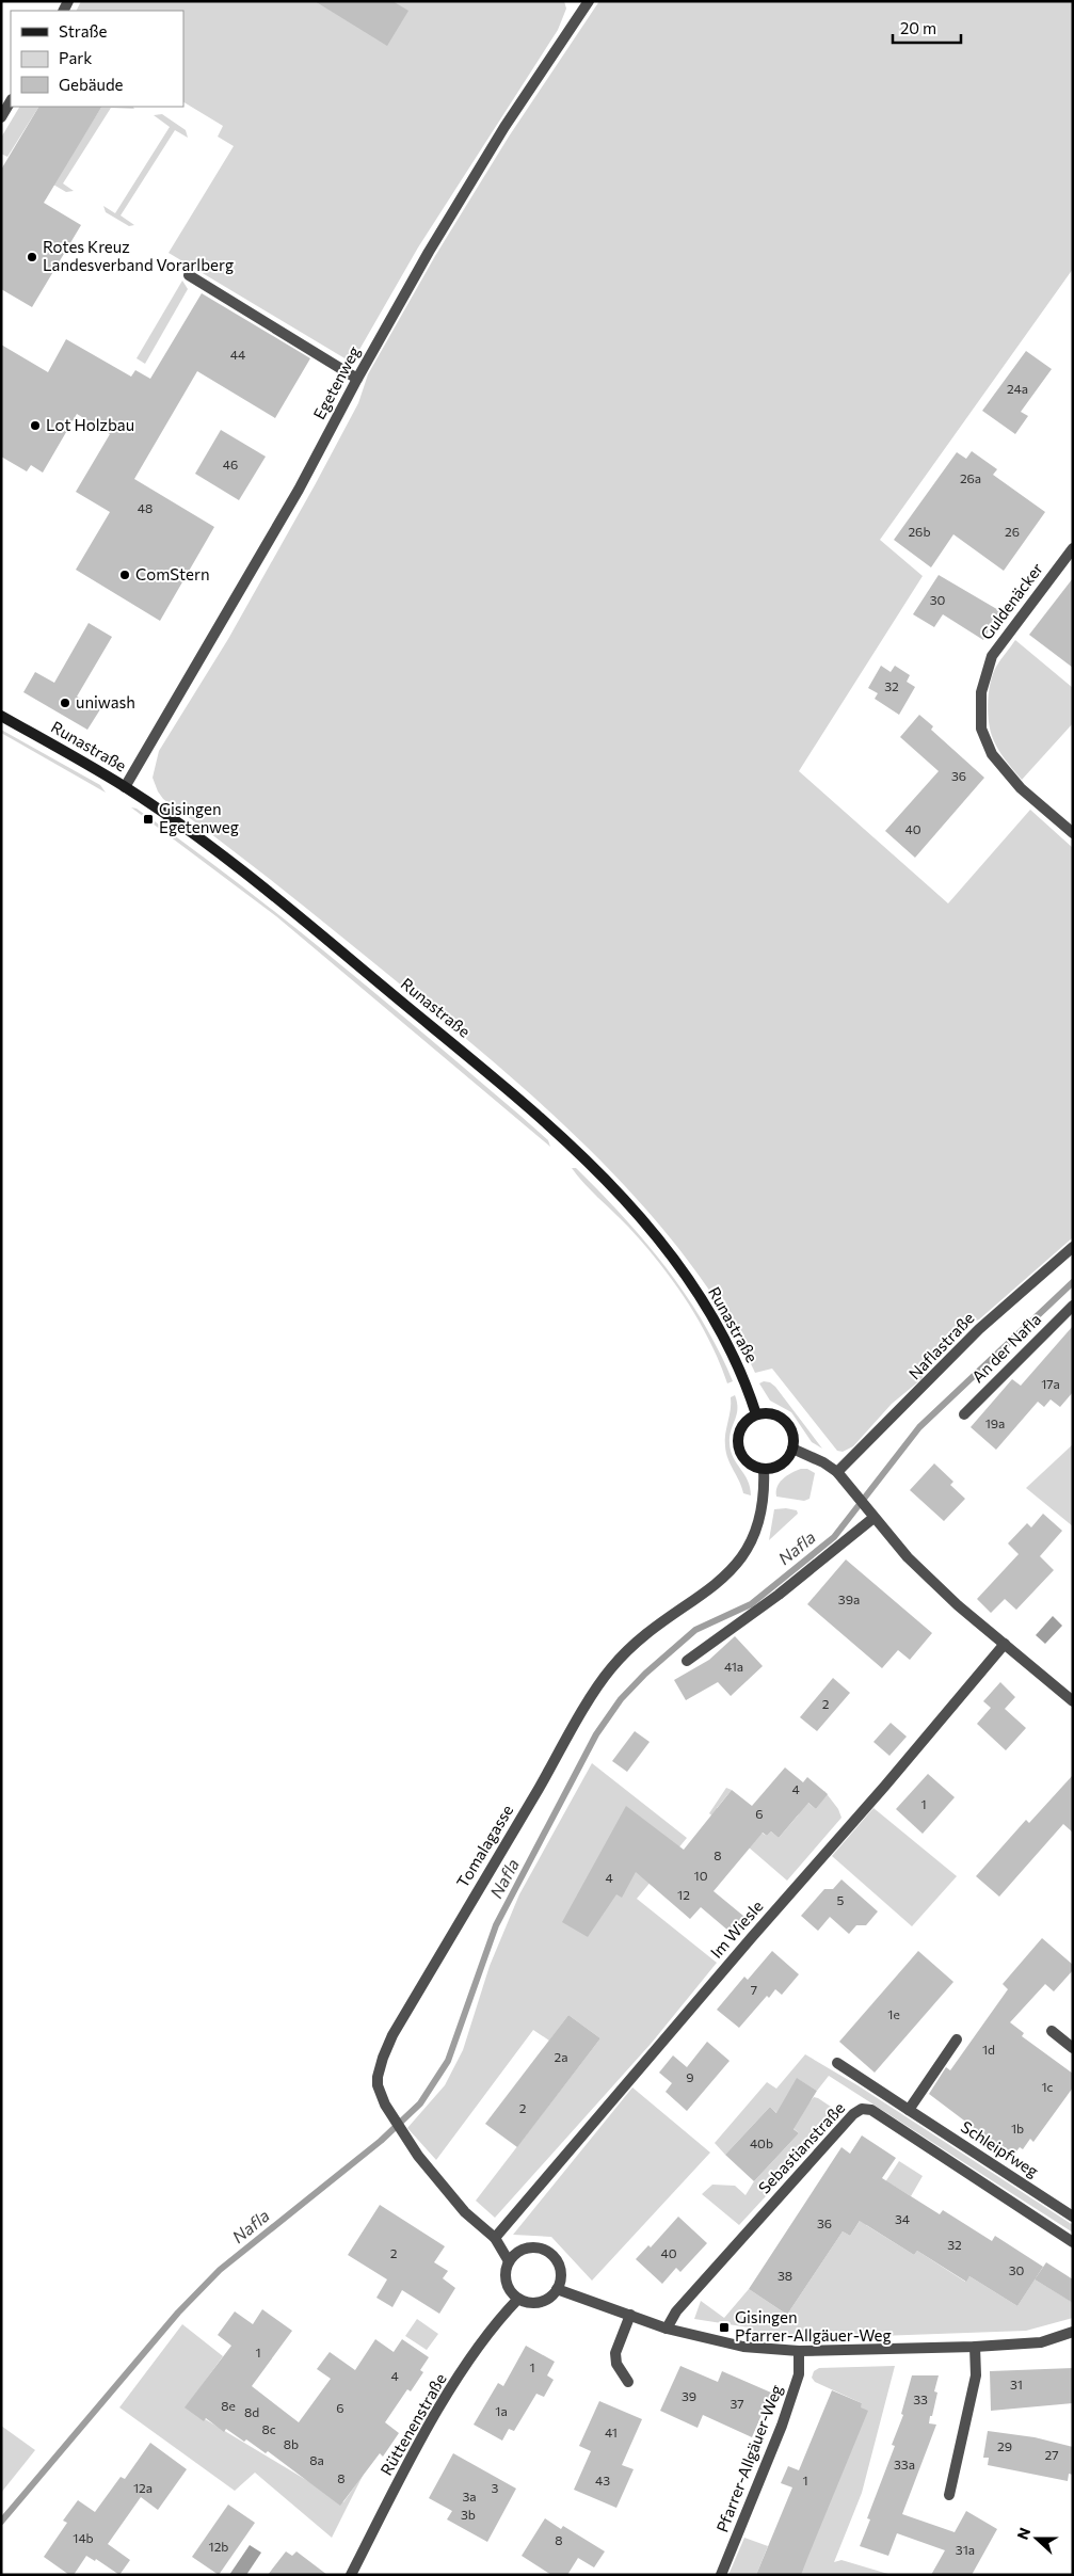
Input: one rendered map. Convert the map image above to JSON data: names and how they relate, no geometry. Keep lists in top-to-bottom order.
{
  "streets": {
    "street": [
      "Egetenweg",
      "Guldenäcker",
      "Runastraße",
      "Naflastraße",
      "An der Nafla",
      "Tomalagasse",
      "Im Wiesle",
      "Sebastianstraße",
      "Schleipfweg",
      "Rüttenenstraße",
      "Pfarrer-Allgäuer-Weg"
    ]
  },
  "crossings": [
    ["Egetenweg", "Runastraße"],
    ["Runastraße", "Tomalagasse"],
    ["Tomalagasse", "Im Wiesle"],
    ["Tomalagasse", "Rüttenenstraße"]
  ],
  "water": ["Nafla"],
  "places": {
    "other": [
      "Rotes Kreuz Landesverband Vorarlberg",
      "Lot Holzbau",
      "ComStern",
      "uniwash"
    ],
    "transit": ["Gisingen Egetenweg", "Gisingen Pfarrer-Allgäuer-Weg"]
  },
  "house_numbers": [
    "44",
    "24a",
    "46",
    "26a",
    "48",
    "26b",
    "26",
    "30",
    "32",
    "36",
    "40",
    "17a",
    "19a",
    "39a",
    "41a",
    "2",
    "4",
    "1",
    "6",
    "8",
    "10",
    "4",
    "12",
    "5",
    "7",
    "1e",
    "1d",
    "2a",
    "9",
    "1c",
    "2",
    "1b",
    "40b",
    "34",
    "36",
    "32",
    "2",
    "40",
    "30",
    "38",
    "1",
    "1",
    "4",
    "31",
    "39",
    "33",
    "37",
    "8e",
    "6",
    "1a",
    "8d",
    "8c",
    "41",
    "8b",
    "29",
    "27",
    "8a",
    "33a",
    "8",
    "43",
    "1",
    "12a",
    "3",
    "3a",
    "3b",
    "14b",
    "8",
    "12b",
    "31a"
  ],
  "legend": ["Straße", "Park", "Gebäude"],
  "scale_bar": "20 m",
  "north": "left"
}
